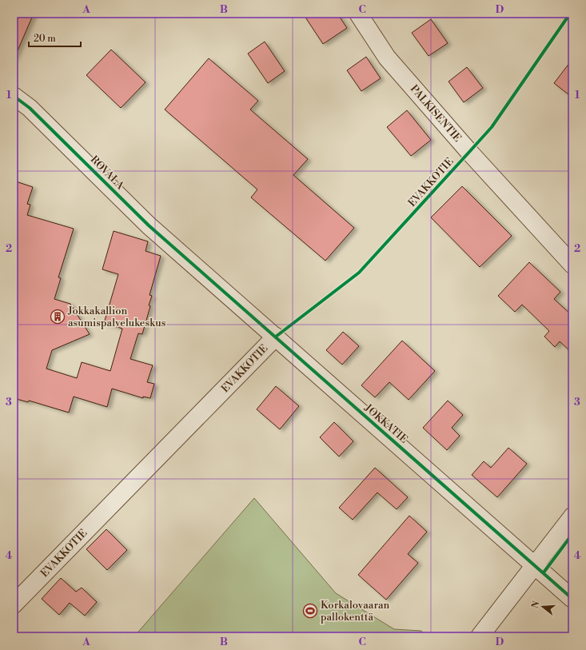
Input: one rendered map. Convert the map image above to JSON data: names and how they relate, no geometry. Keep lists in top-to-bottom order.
{
  "streets": {
    "street": [
      "PALKISENTIE",
      "ROVALA",
      "EVAKKOTIE",
      "JOKKATIE"
    ]
  },
  "crossings": [
    ["ROVALA", "JOKKATIE"],
    ["EVAKKOTIE", "JOKKATIE"]
  ],
  "places": {
    "building": ["Jokkakallion asumispalvelukeskus"],
    "sports": ["Korkalovaaran pallokenttä"]
  },
  "scale_bar": "20 m",
  "north": "left",
  "grid": {
    "columns": [
      "A",
      "B",
      "C",
      "D"
    ],
    "rows": [
      "1",
      "2",
      "3",
      "4"
    ]
  }
}
